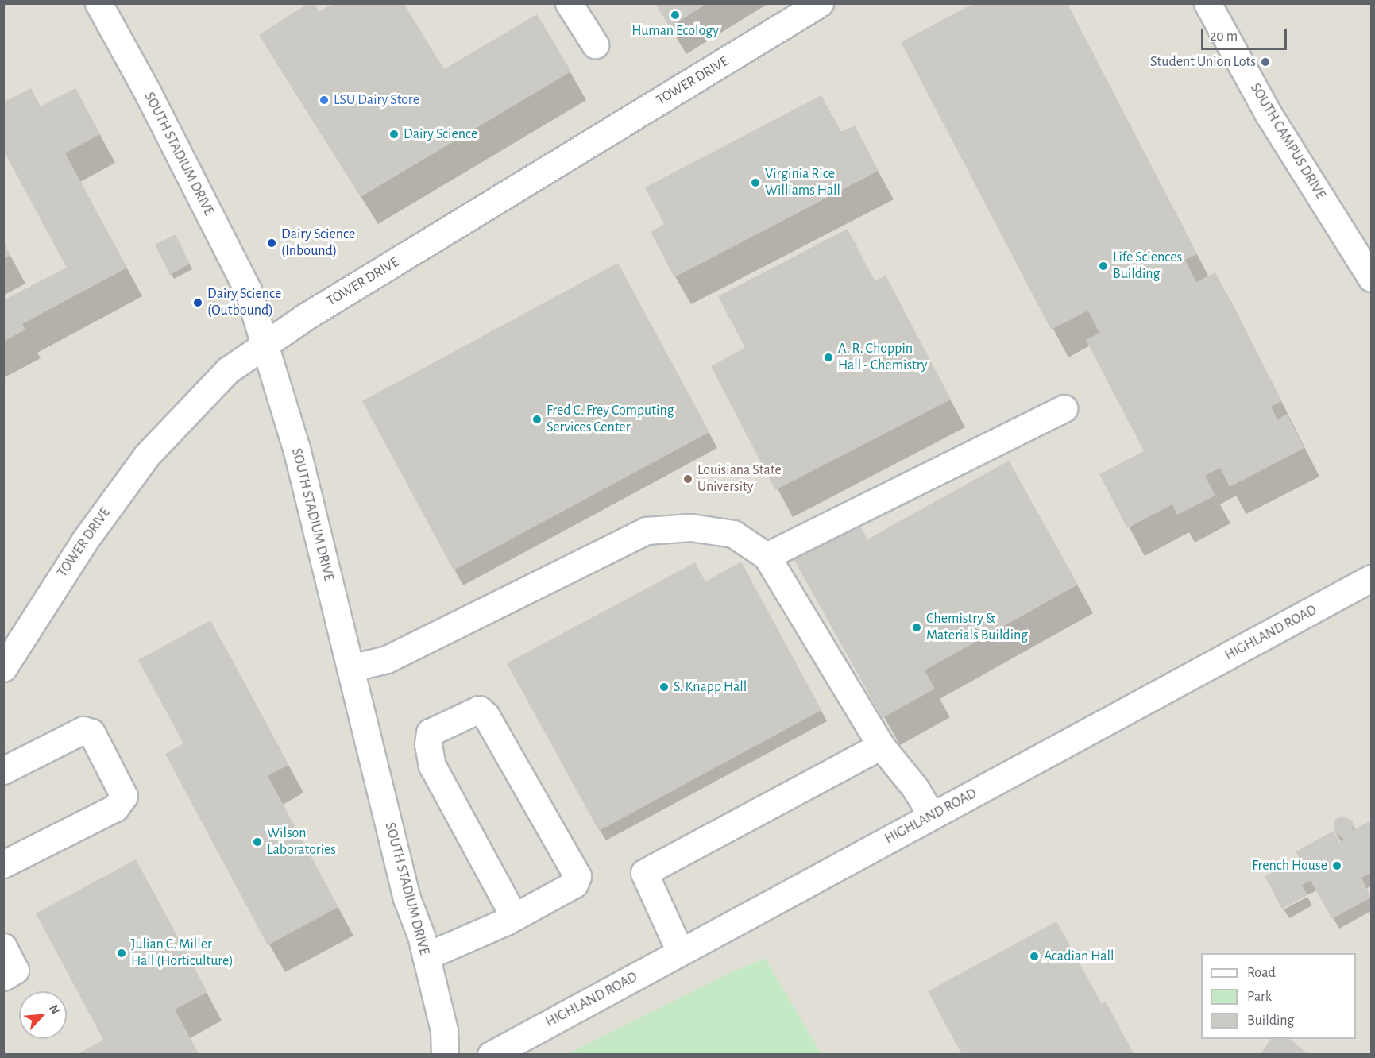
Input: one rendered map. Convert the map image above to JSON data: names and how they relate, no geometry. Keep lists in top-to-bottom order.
{
  "streets": {
    "street": [
      "TOWER DRIVE",
      "SOUTH CAMPUS DRIVE",
      "SOUTH STADIUM DRIVE",
      "HIGHLAND ROAD"
    ]
  },
  "crossings": [
    ["TOWER DRIVE", "SOUTH STADIUM DRIVE"]
  ],
  "places": [
    "Human Ecology",
    "Student Union Lots",
    "LSU Dairy Store",
    "Dairy Science",
    "Virginia Rice Williams Hall",
    "Dairy Science (Inbound)",
    "Life Sciences Building",
    "Dairy Science (Outbound)",
    "A. R. Choppin Hall - Chemistry",
    "Fred C. Frey Computing Services Center",
    "Louisiana State University",
    "Chemistry & Materials Building",
    "S. Knapp Hall",
    "Wilson Laboratories",
    "French House",
    "Julian C. Miller Hall (Horticulture)",
    "Acadian Hall"
  ],
  "legend": ["Road", "Park", "Building"],
  "scale_bar": "20 m",
  "north": "top right"
}
